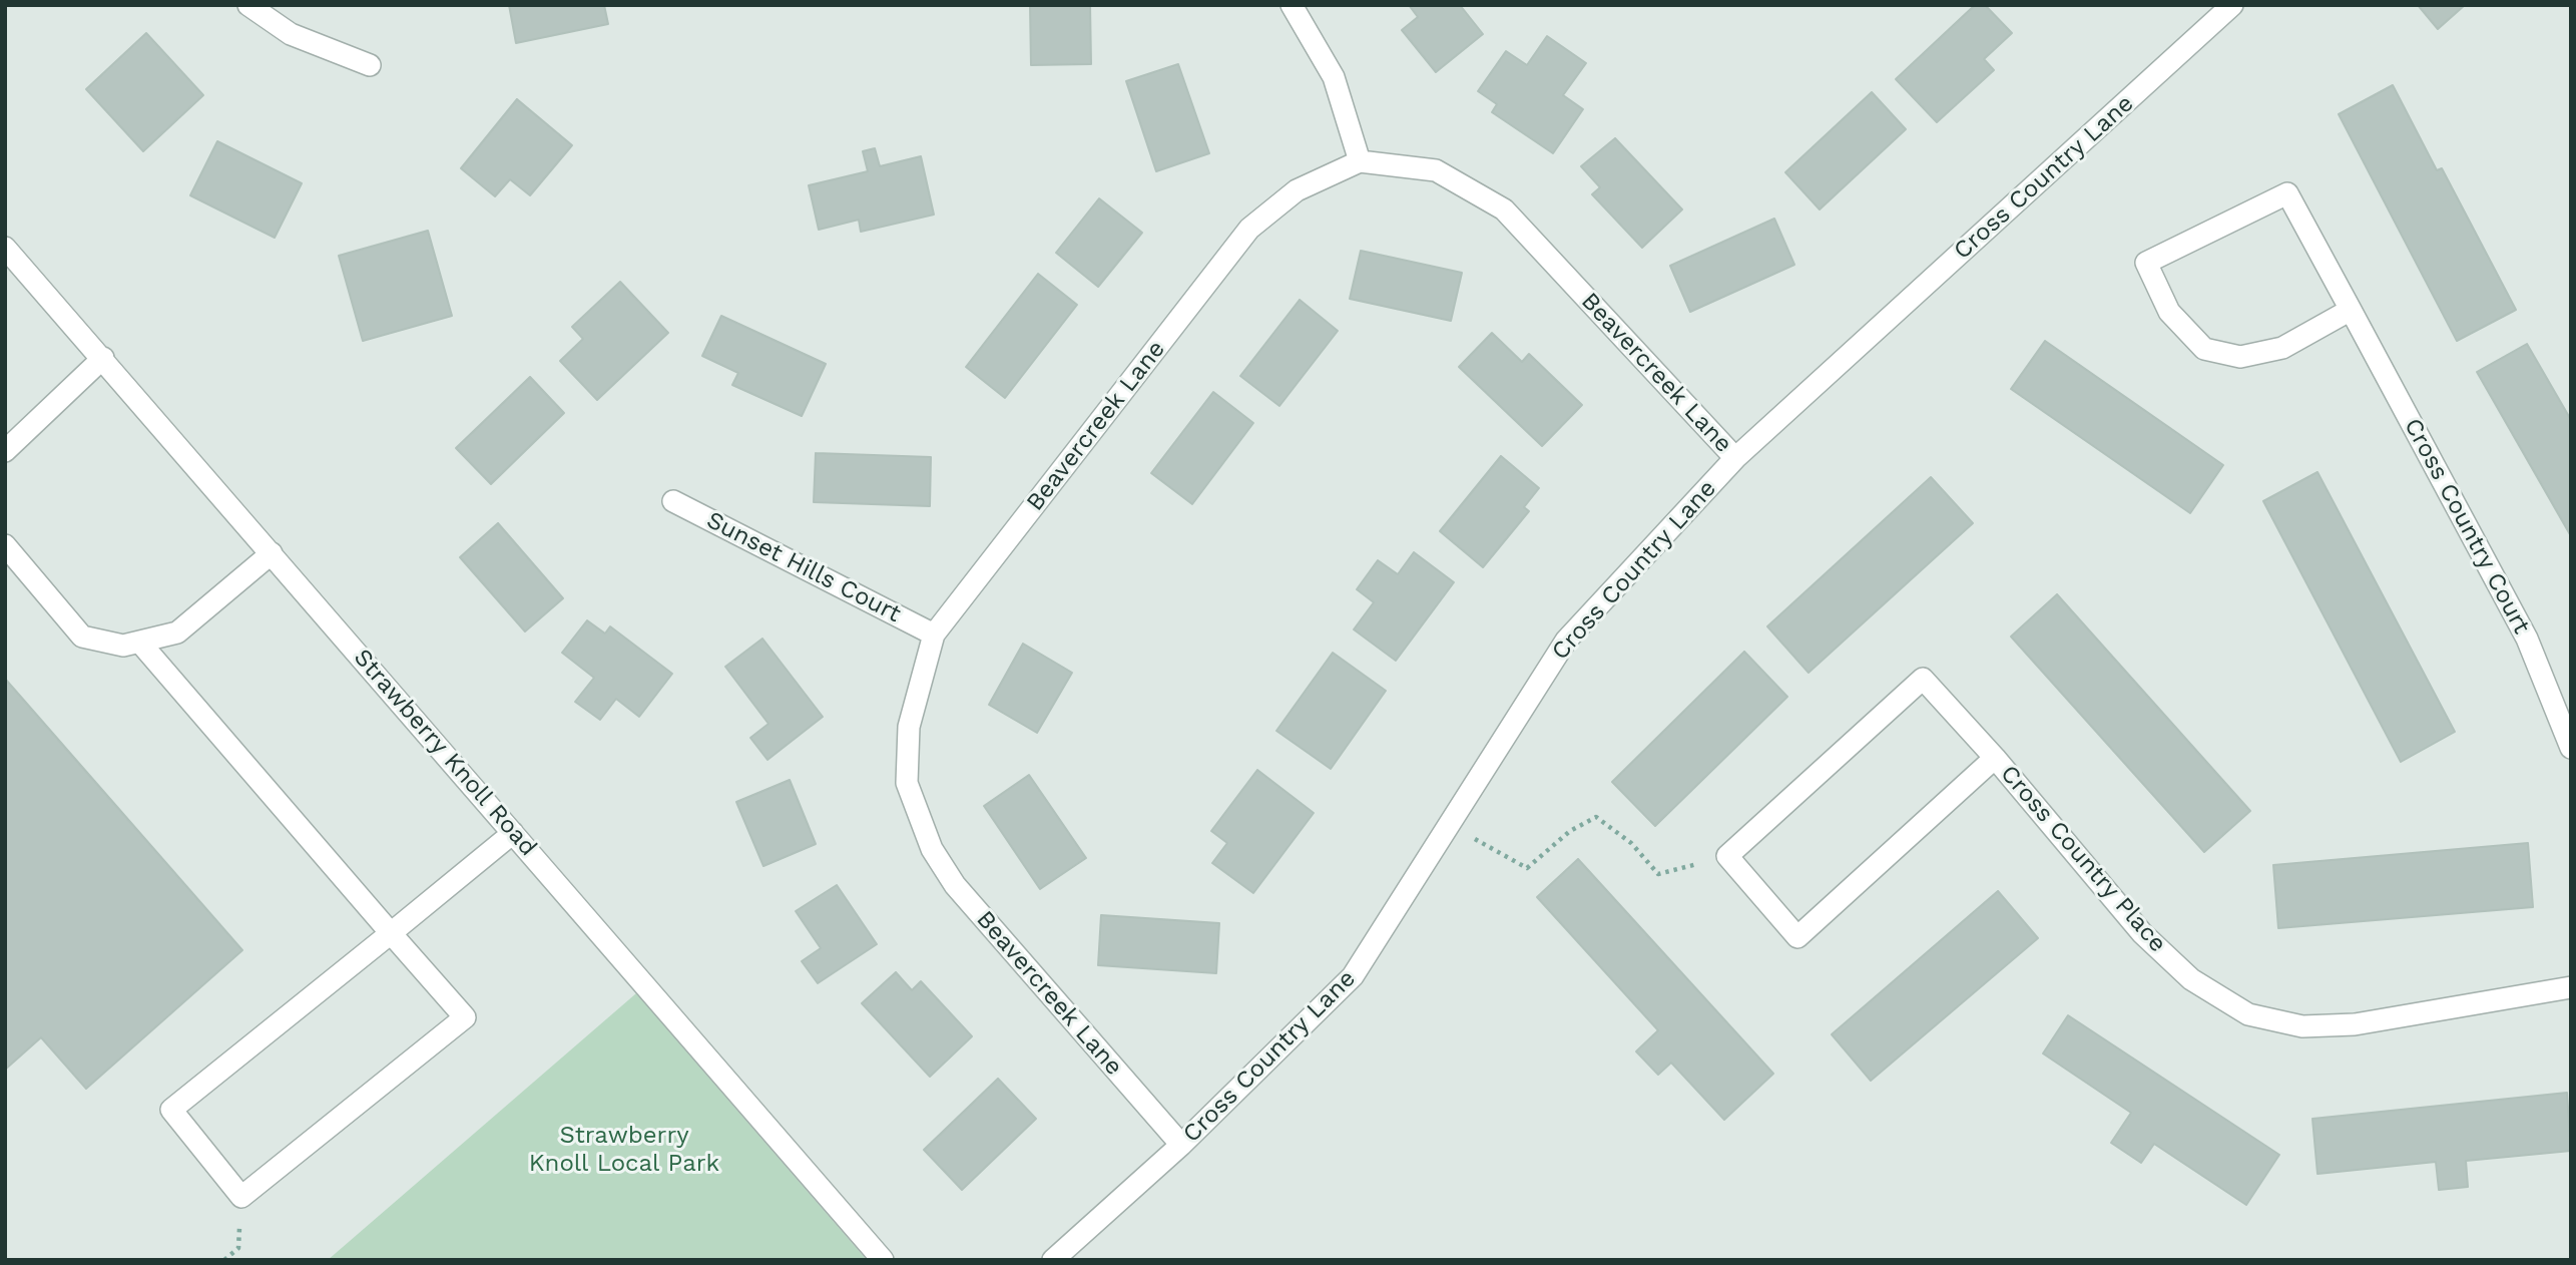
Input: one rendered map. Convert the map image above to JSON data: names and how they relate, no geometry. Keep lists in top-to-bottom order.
{
  "streets": {
    "street": [
      "Cross Country Lane",
      "Beavercreek Lane",
      "Cross Country Court",
      "Sunset Hills Court",
      "Strawberry Knoll Road",
      "Cross Country Place"
    ]
  },
  "crossings": [
    ["Cross Country Lane", "Beavercreek Lane"],
    ["Beavercreek Lane", "Sunset Hills Court"]
  ],
  "parks": ["Strawberry Knoll Local Park"]
}
